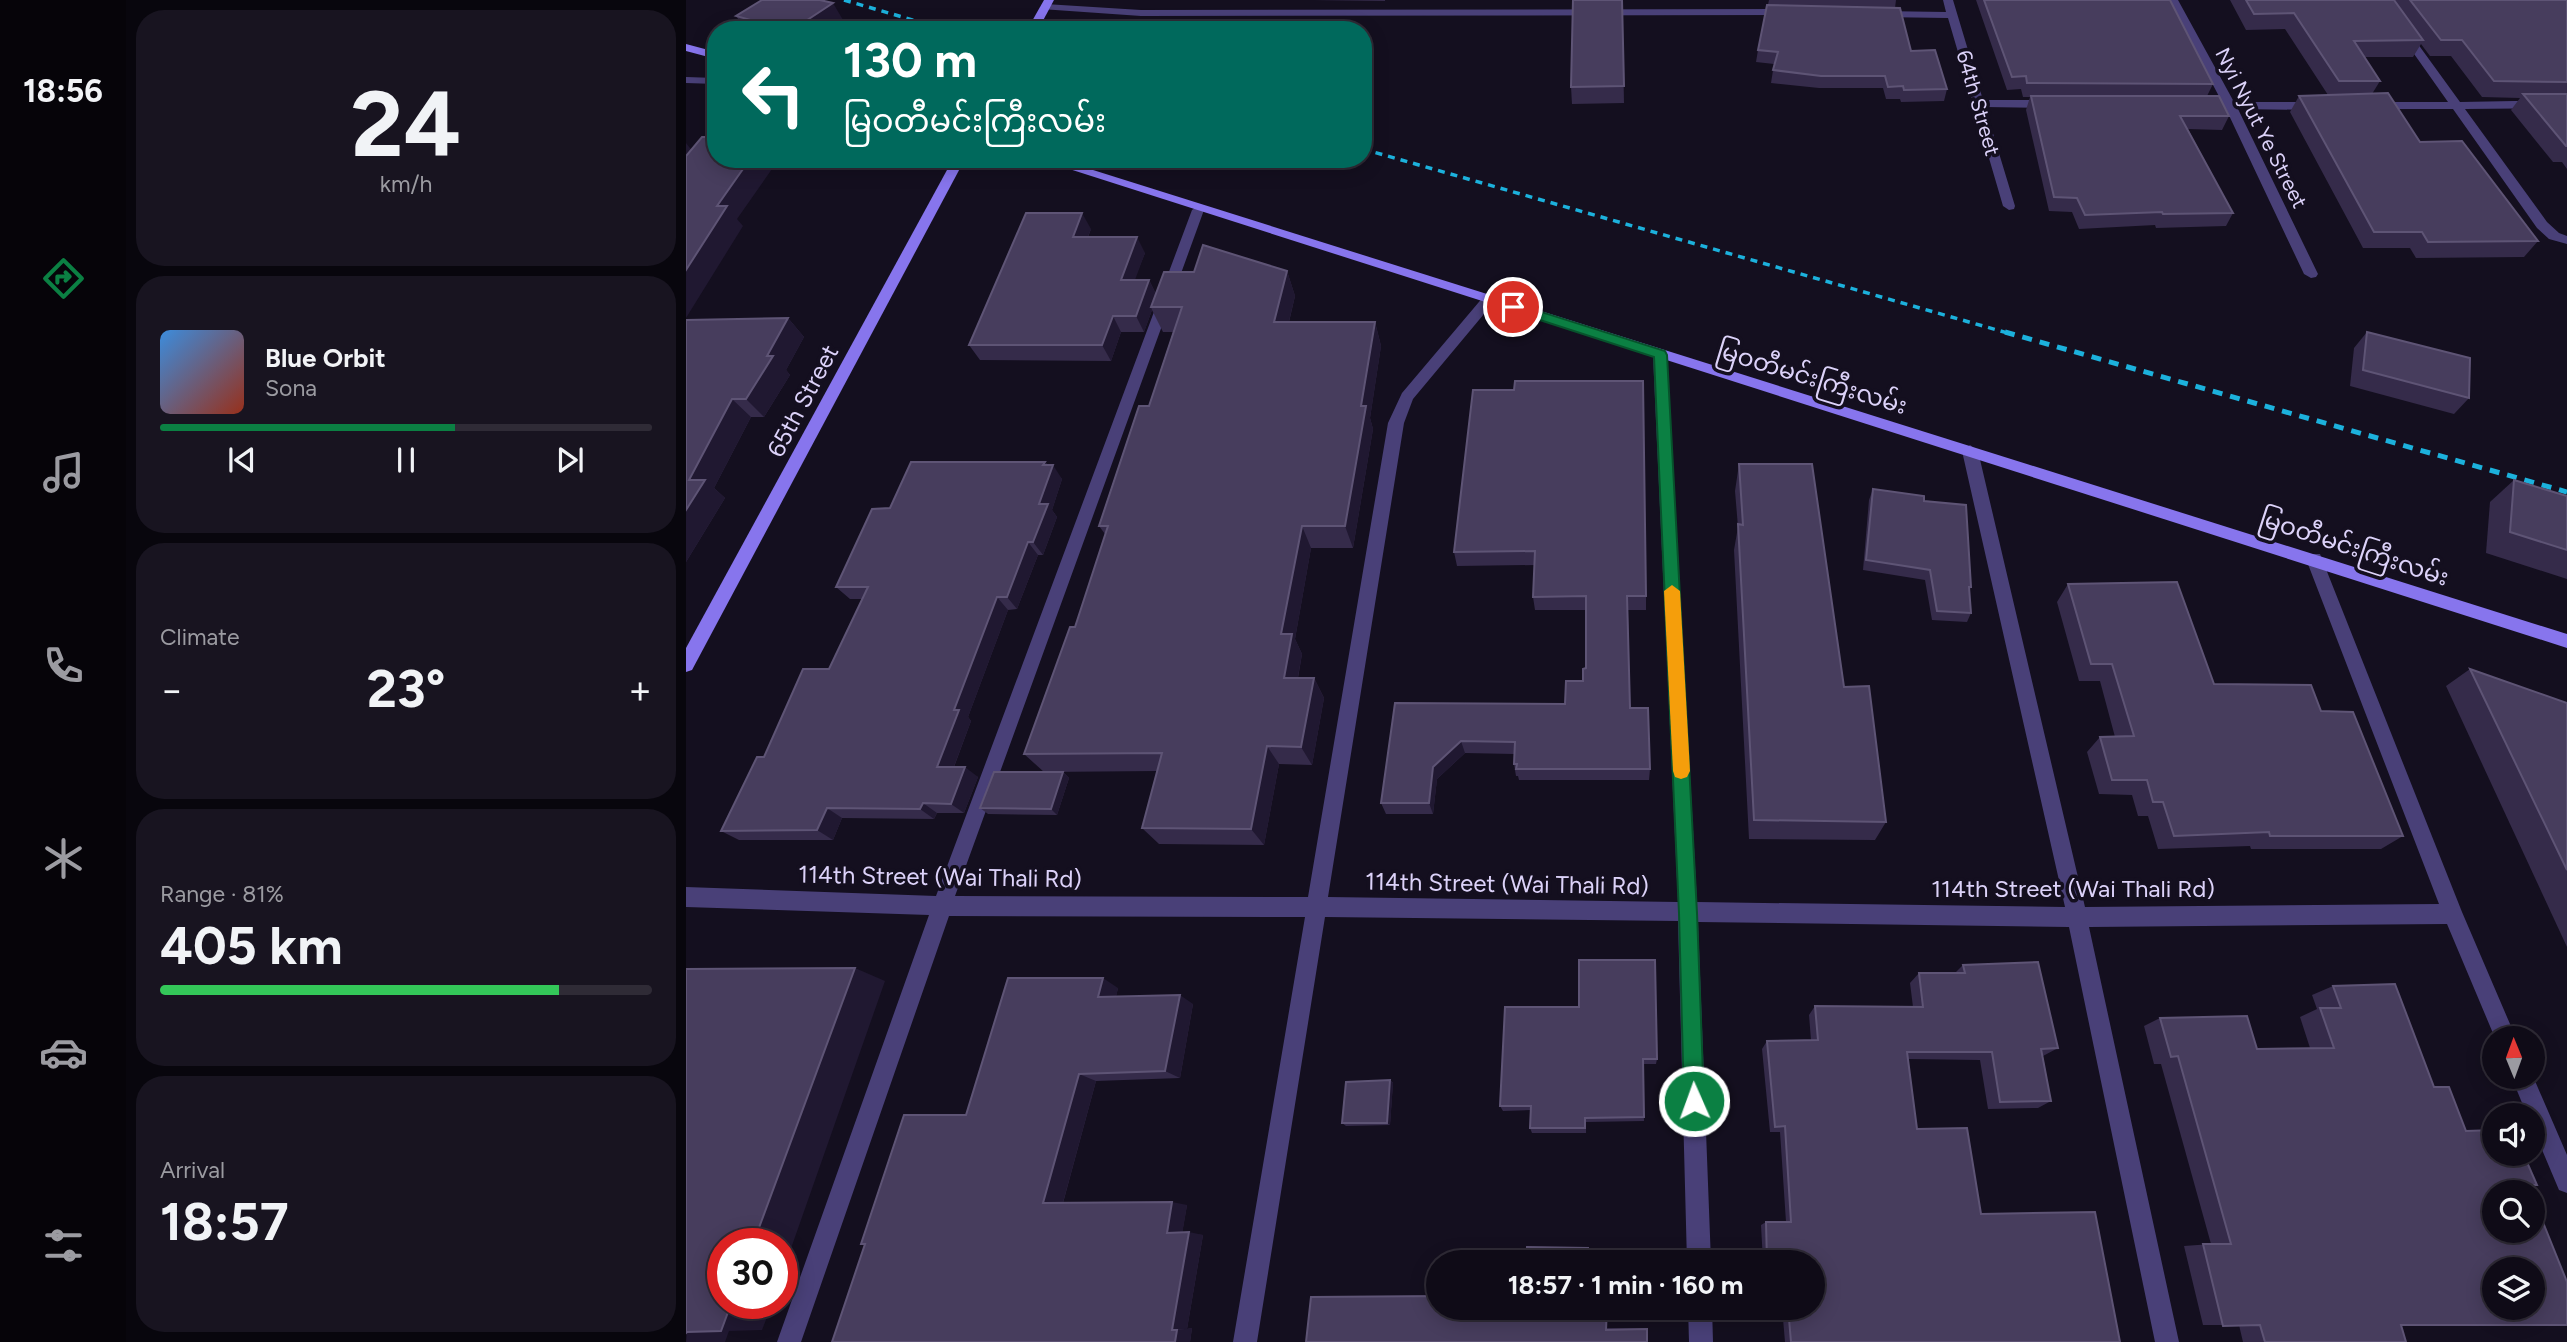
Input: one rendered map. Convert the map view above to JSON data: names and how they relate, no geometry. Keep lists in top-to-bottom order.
{
  "streets": {
    "main road": ["မြဝတီမင်းကြီးလမ်း", "65th Street"],
    "street": ["64th Street", "Nyi Nyut Ye Street", "114th Street (Wai Thali Rd)"]
  },
  "north": "top",
  "page": {
    "tabs": "18:56",
    "tile": [
      ["24", "km/h"],
      "Climate",
      ["Range · 81%", "405 km"],
      ["Arrival", "18:57"]
    ],
    "turn": ["130 m", "မြဝတီမင်းကြီးလမ်း"],
    "song": ["Blue Orbit", "Sona"],
    "heat": ["−", "23°", "+"],
    "limit": "30",
    "trip": "18:57 · 1 min · 160 m"
  }
}
